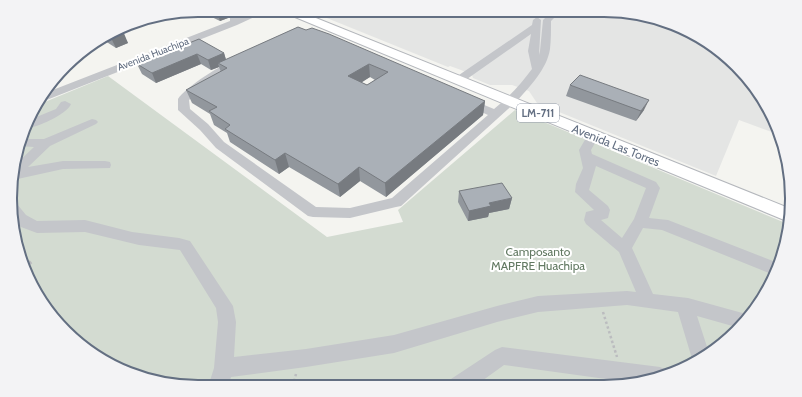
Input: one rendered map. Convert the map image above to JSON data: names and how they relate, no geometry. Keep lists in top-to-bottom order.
{
  "streets": {
    "main road": ["LM-711", "Avenida Las Torres"],
    "street": ["Avenida Huachipa"]
  },
  "parks": ["Camposanto MAPFRE Huachipa"]
}
